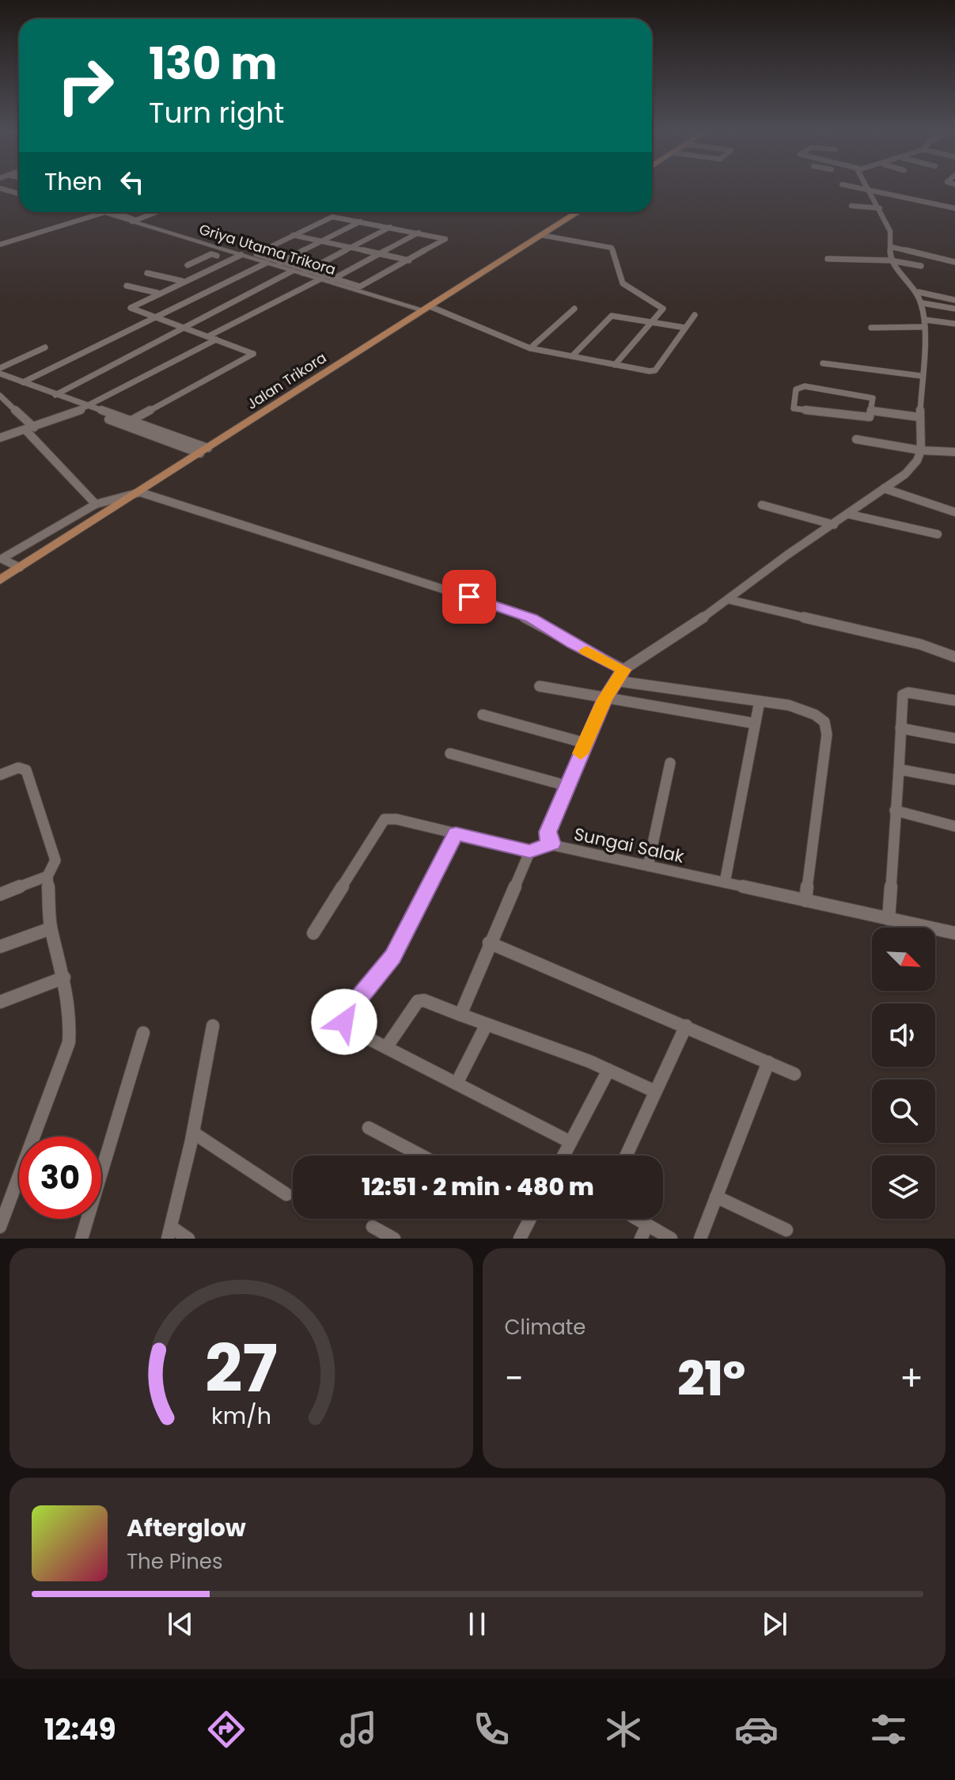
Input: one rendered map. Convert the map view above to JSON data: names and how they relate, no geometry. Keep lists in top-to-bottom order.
{
  "streets": {
    "main road": ["Jalan Trikora"],
    "street": ["Griya Utama Trikora", "Sungai Salak"]
  },
  "crossings": [
    ["Griya Utama Trikora", "Jalan Trikora"]
  ],
  "north": "bottom right",
  "page": {
    "turn": ["130 m", "Turn right"],
    "then": "Then",
    "limit": "30",
    "trip": "12:51 · 2 min · 480 m",
    "tile": "Climate",
    "heat": ["−", "21°", "+"],
    "song": ["Afterglow", "The Pines"],
    "tabs": "12:49",
    "gauge": ["27", "km/h"]
  }
}
